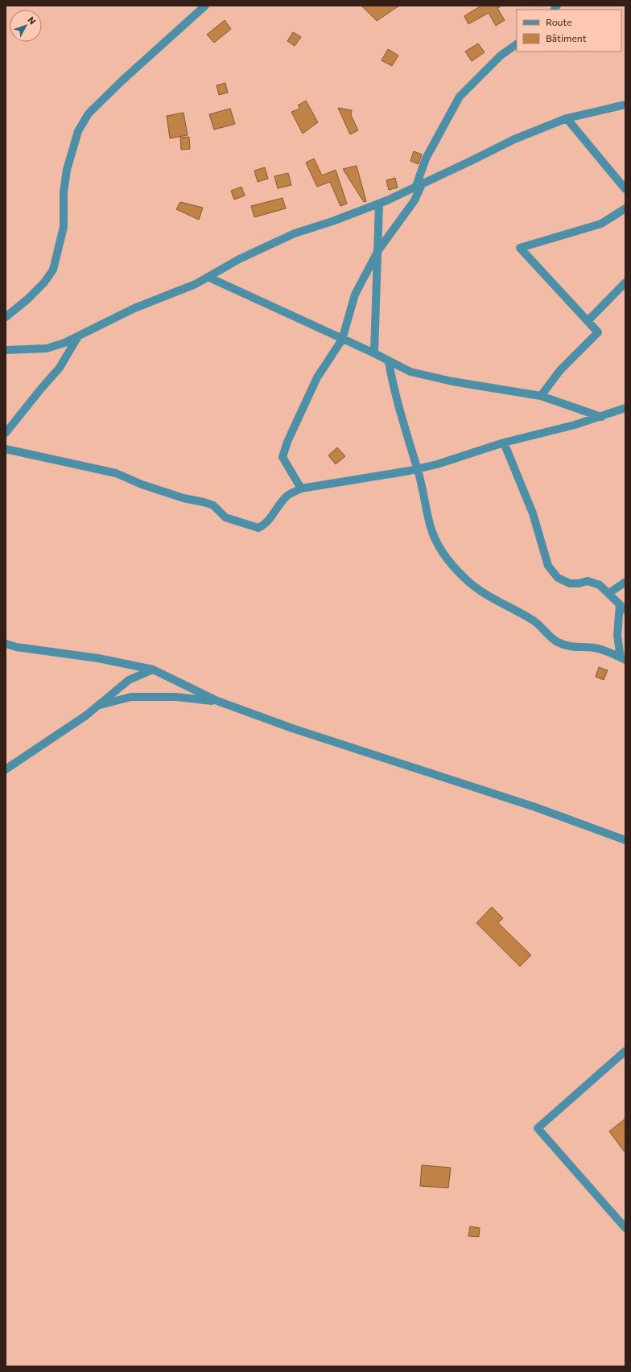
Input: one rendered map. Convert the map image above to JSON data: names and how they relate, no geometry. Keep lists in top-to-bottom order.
{
  "legend": ["Route", "Bâtiment"],
  "north": "top right"
}
